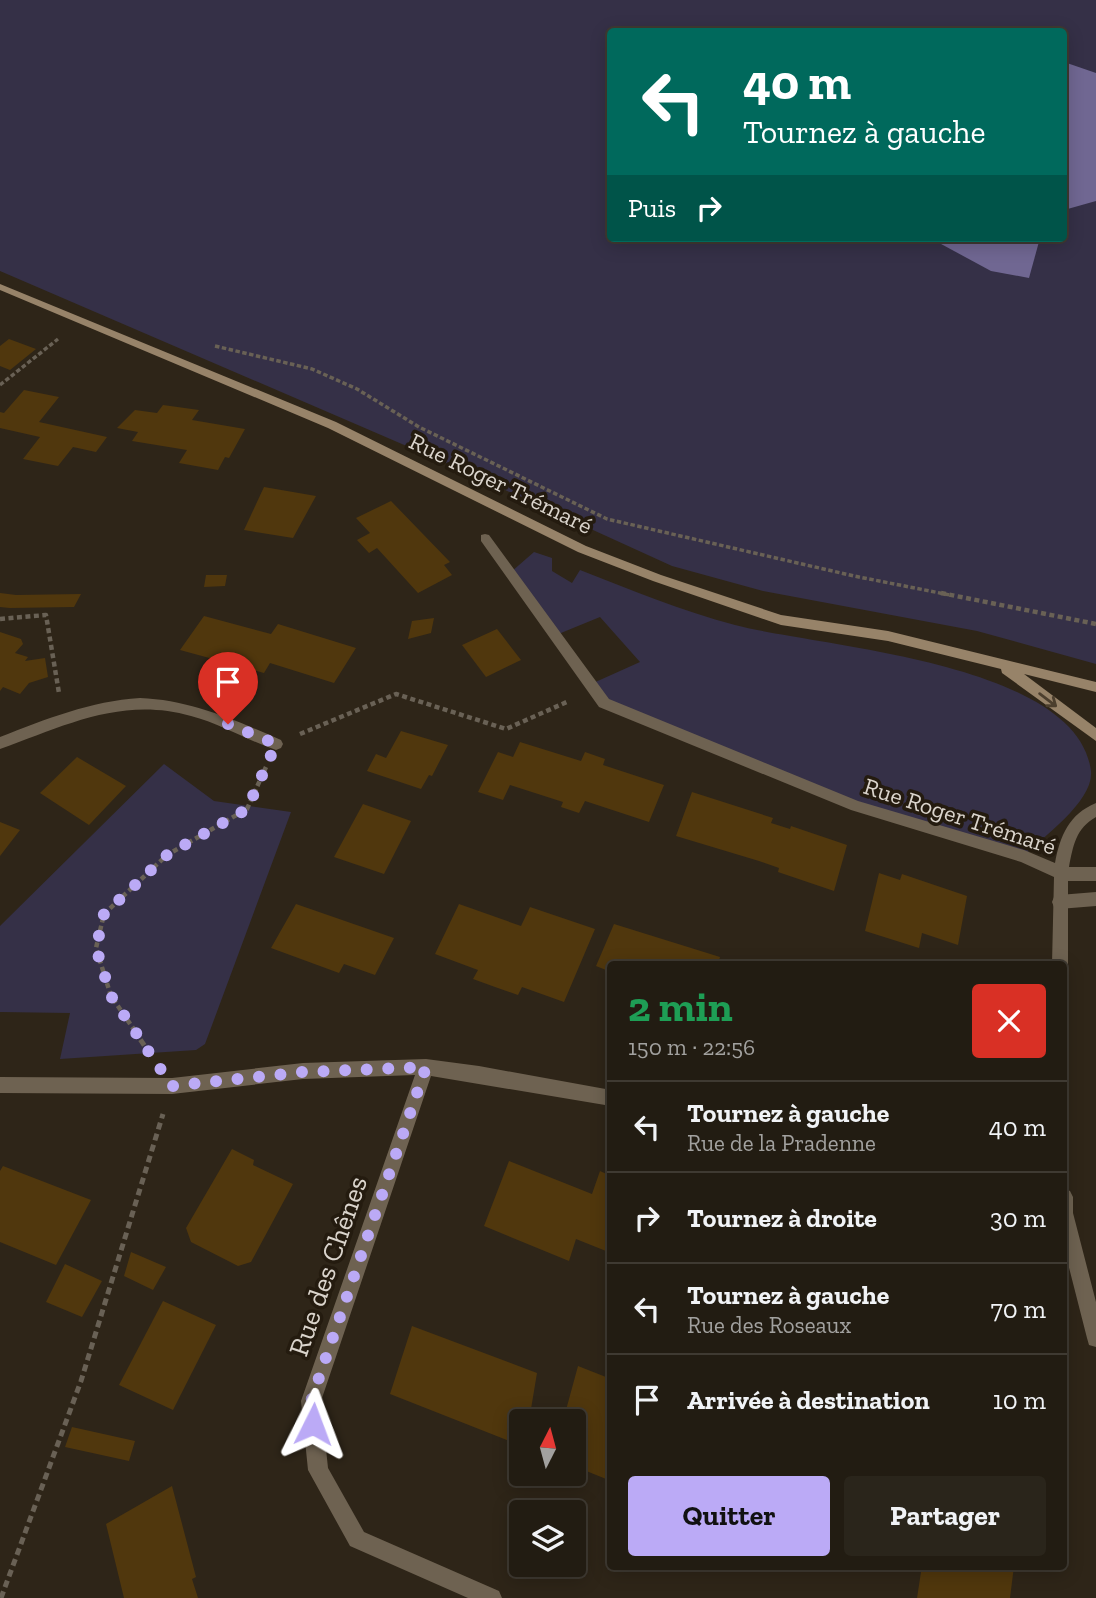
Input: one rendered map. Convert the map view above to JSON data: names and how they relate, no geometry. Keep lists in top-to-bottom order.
{
  "streets": {
    "street": ["Rue Roger Trémaré", "Rue des Chênes"]
  },
  "north": "top",
  "page": {
    "turn": ["40 m", "Tournez à gauche"],
    "then": "Puis",
    "heading": ["2 min", "150 m · 22:56"],
    "list": [
      {
        "name": "Tournez à gauche",
        "note": "Rue de la Pradenne",
        "value": "40 m"
      },
      {
        "name": "Tournez à droite",
        "value": "30 m"
      },
      {
        "name": "Tournez à gauche",
        "note": "Rue des Roseaux",
        "value": "70 m"
      },
      {
        "name": "Arrivée à destination",
        "value": "10 m"
      }
    ],
    "buttons": ["Quitter", "Partager"]
  }
}
